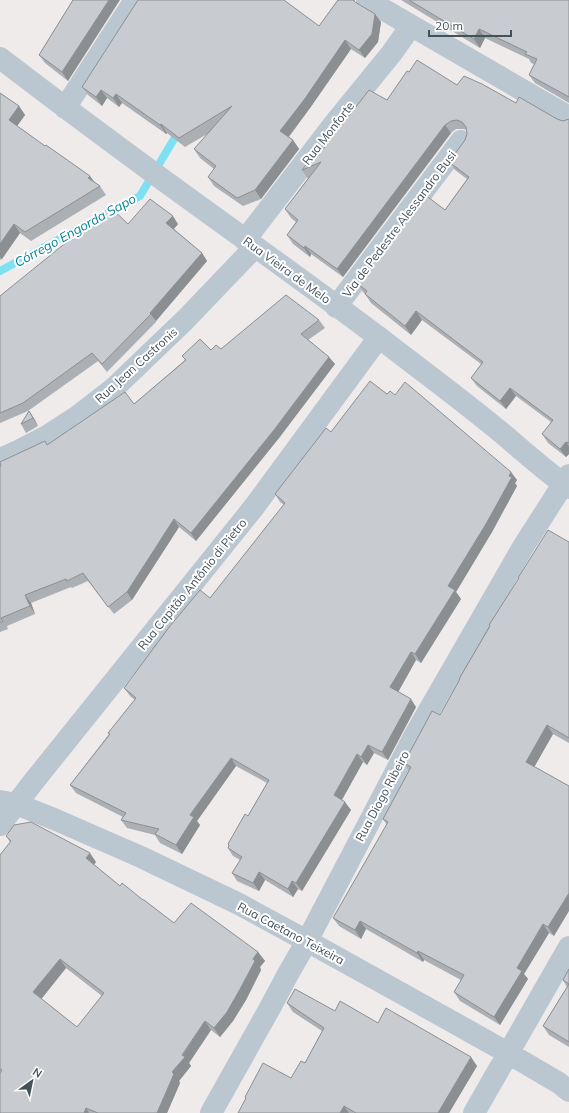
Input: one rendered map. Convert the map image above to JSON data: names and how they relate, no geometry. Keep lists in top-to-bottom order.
{
  "streets": {
    "street": [
      "Rua Monforte",
      "Via de Pedestre Alessandro Busi",
      "Rua Vieira de Melo",
      "Rua Jean Castronis",
      "Rua Capitão Antônio di Pietro",
      "Rua Diogo Ribeiro",
      "Rua Caetano Teixeira"
    ]
  },
  "crossings": [
    ["Rua Monforte", "Rua Vieira de Melo"],
    ["Rua Monforte", "Rua Jean Castronis"],
    ["Via de Pedestre Alessandro Busi", "Rua Vieira de Melo"],
    ["Rua Vieira de Melo", "Rua Jean Castronis"],
    ["Rua Vieira de Melo", "Rua Capitão Antônio di Pietro"],
    ["Rua Vieira de Melo", "Rua Diogo Ribeiro"],
    ["Rua Capitão Antônio di Pietro", "Rua Caetano Teixeira"],
    ["Rua Diogo Ribeiro", "Rua Caetano Teixeira"]
  ],
  "water": ["Córrego Engorda Sapo"],
  "scale_bar": "20 m",
  "north": "top right"
}
